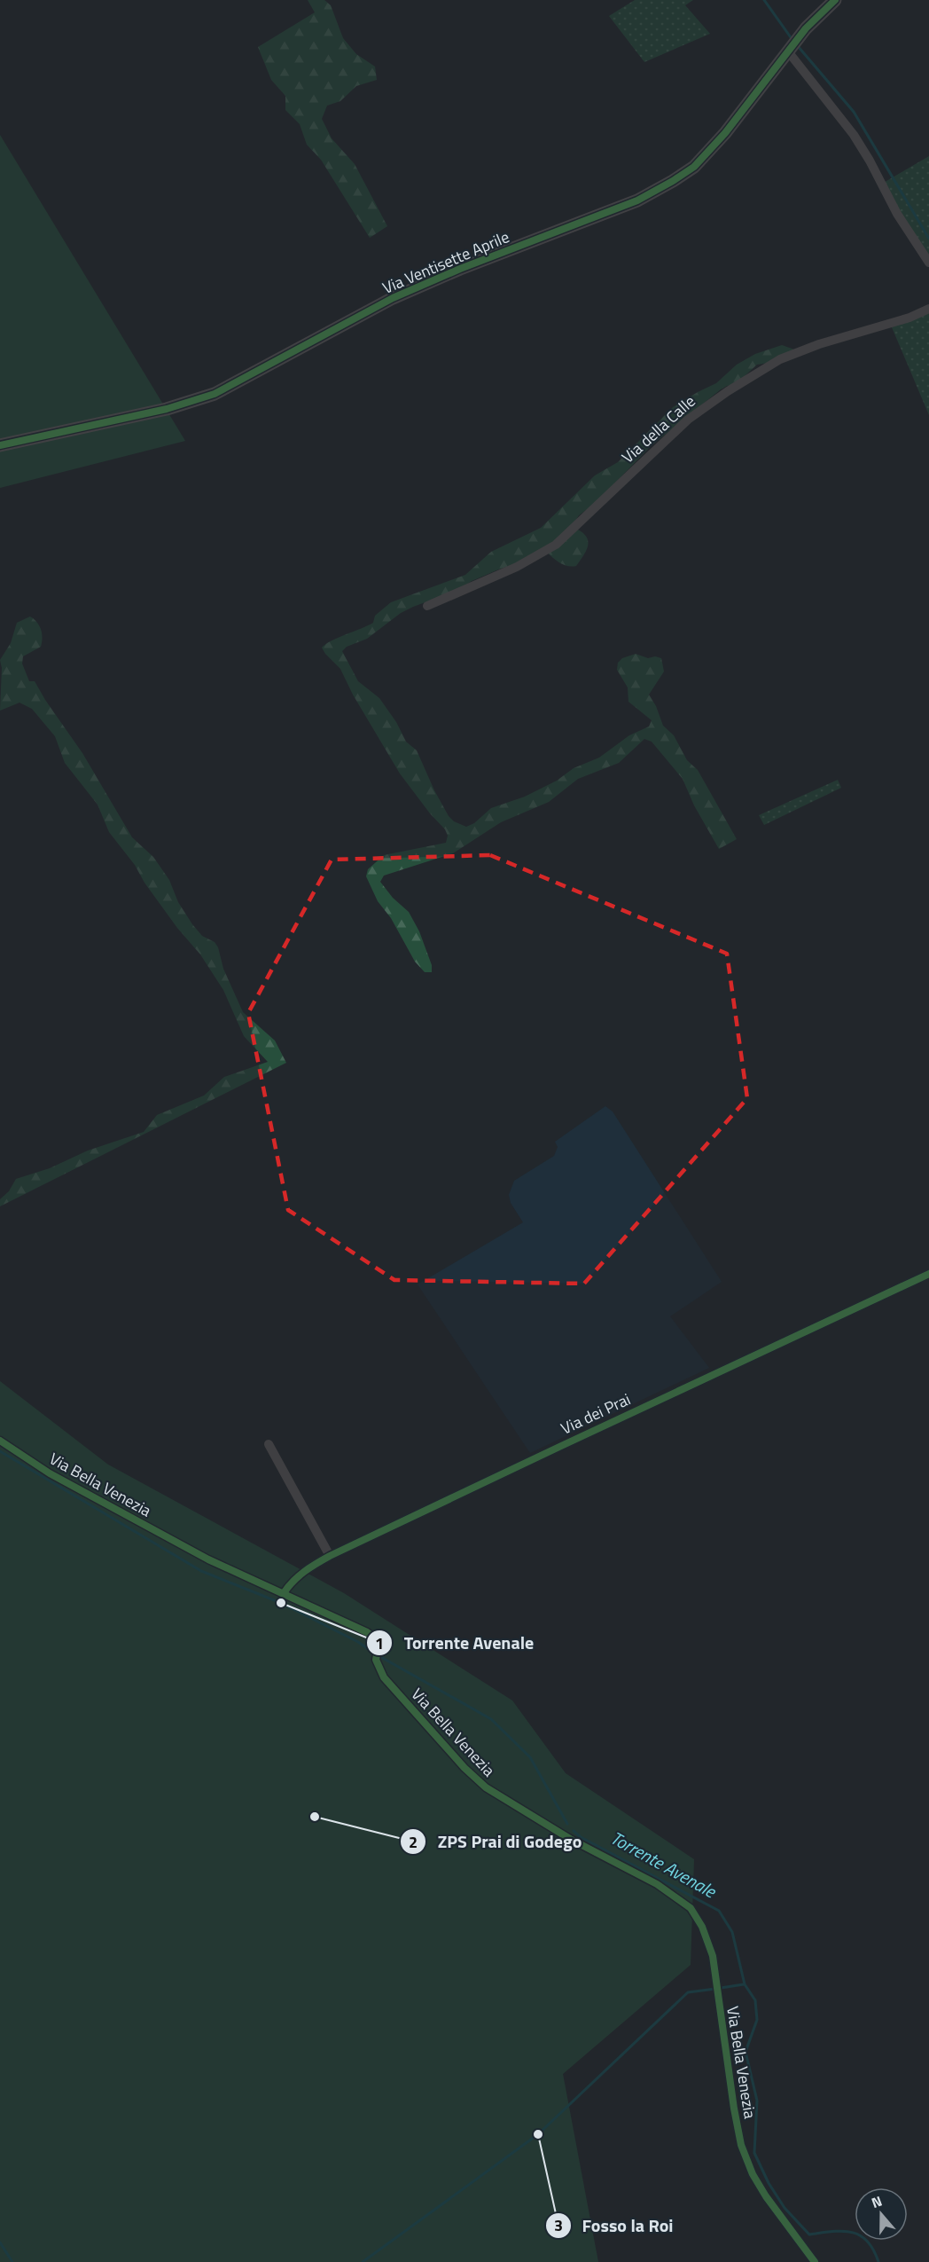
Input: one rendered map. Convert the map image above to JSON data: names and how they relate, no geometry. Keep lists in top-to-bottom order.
{
  "streets": {
    "main road": ["Via Ventisette Aprile"],
    "street": ["Via della Calle", "Via dei Prai", "Via Bella Venezia"]
  },
  "crossings": [
    ["Via dei Prai", "Via Bella Venezia"]
  ],
  "water": ["Torrente Avenale"],
  "places": ["Torrente Avenale", "ZPS Prai di Godego", "Fosso la Roi"],
  "north": "top"
}
